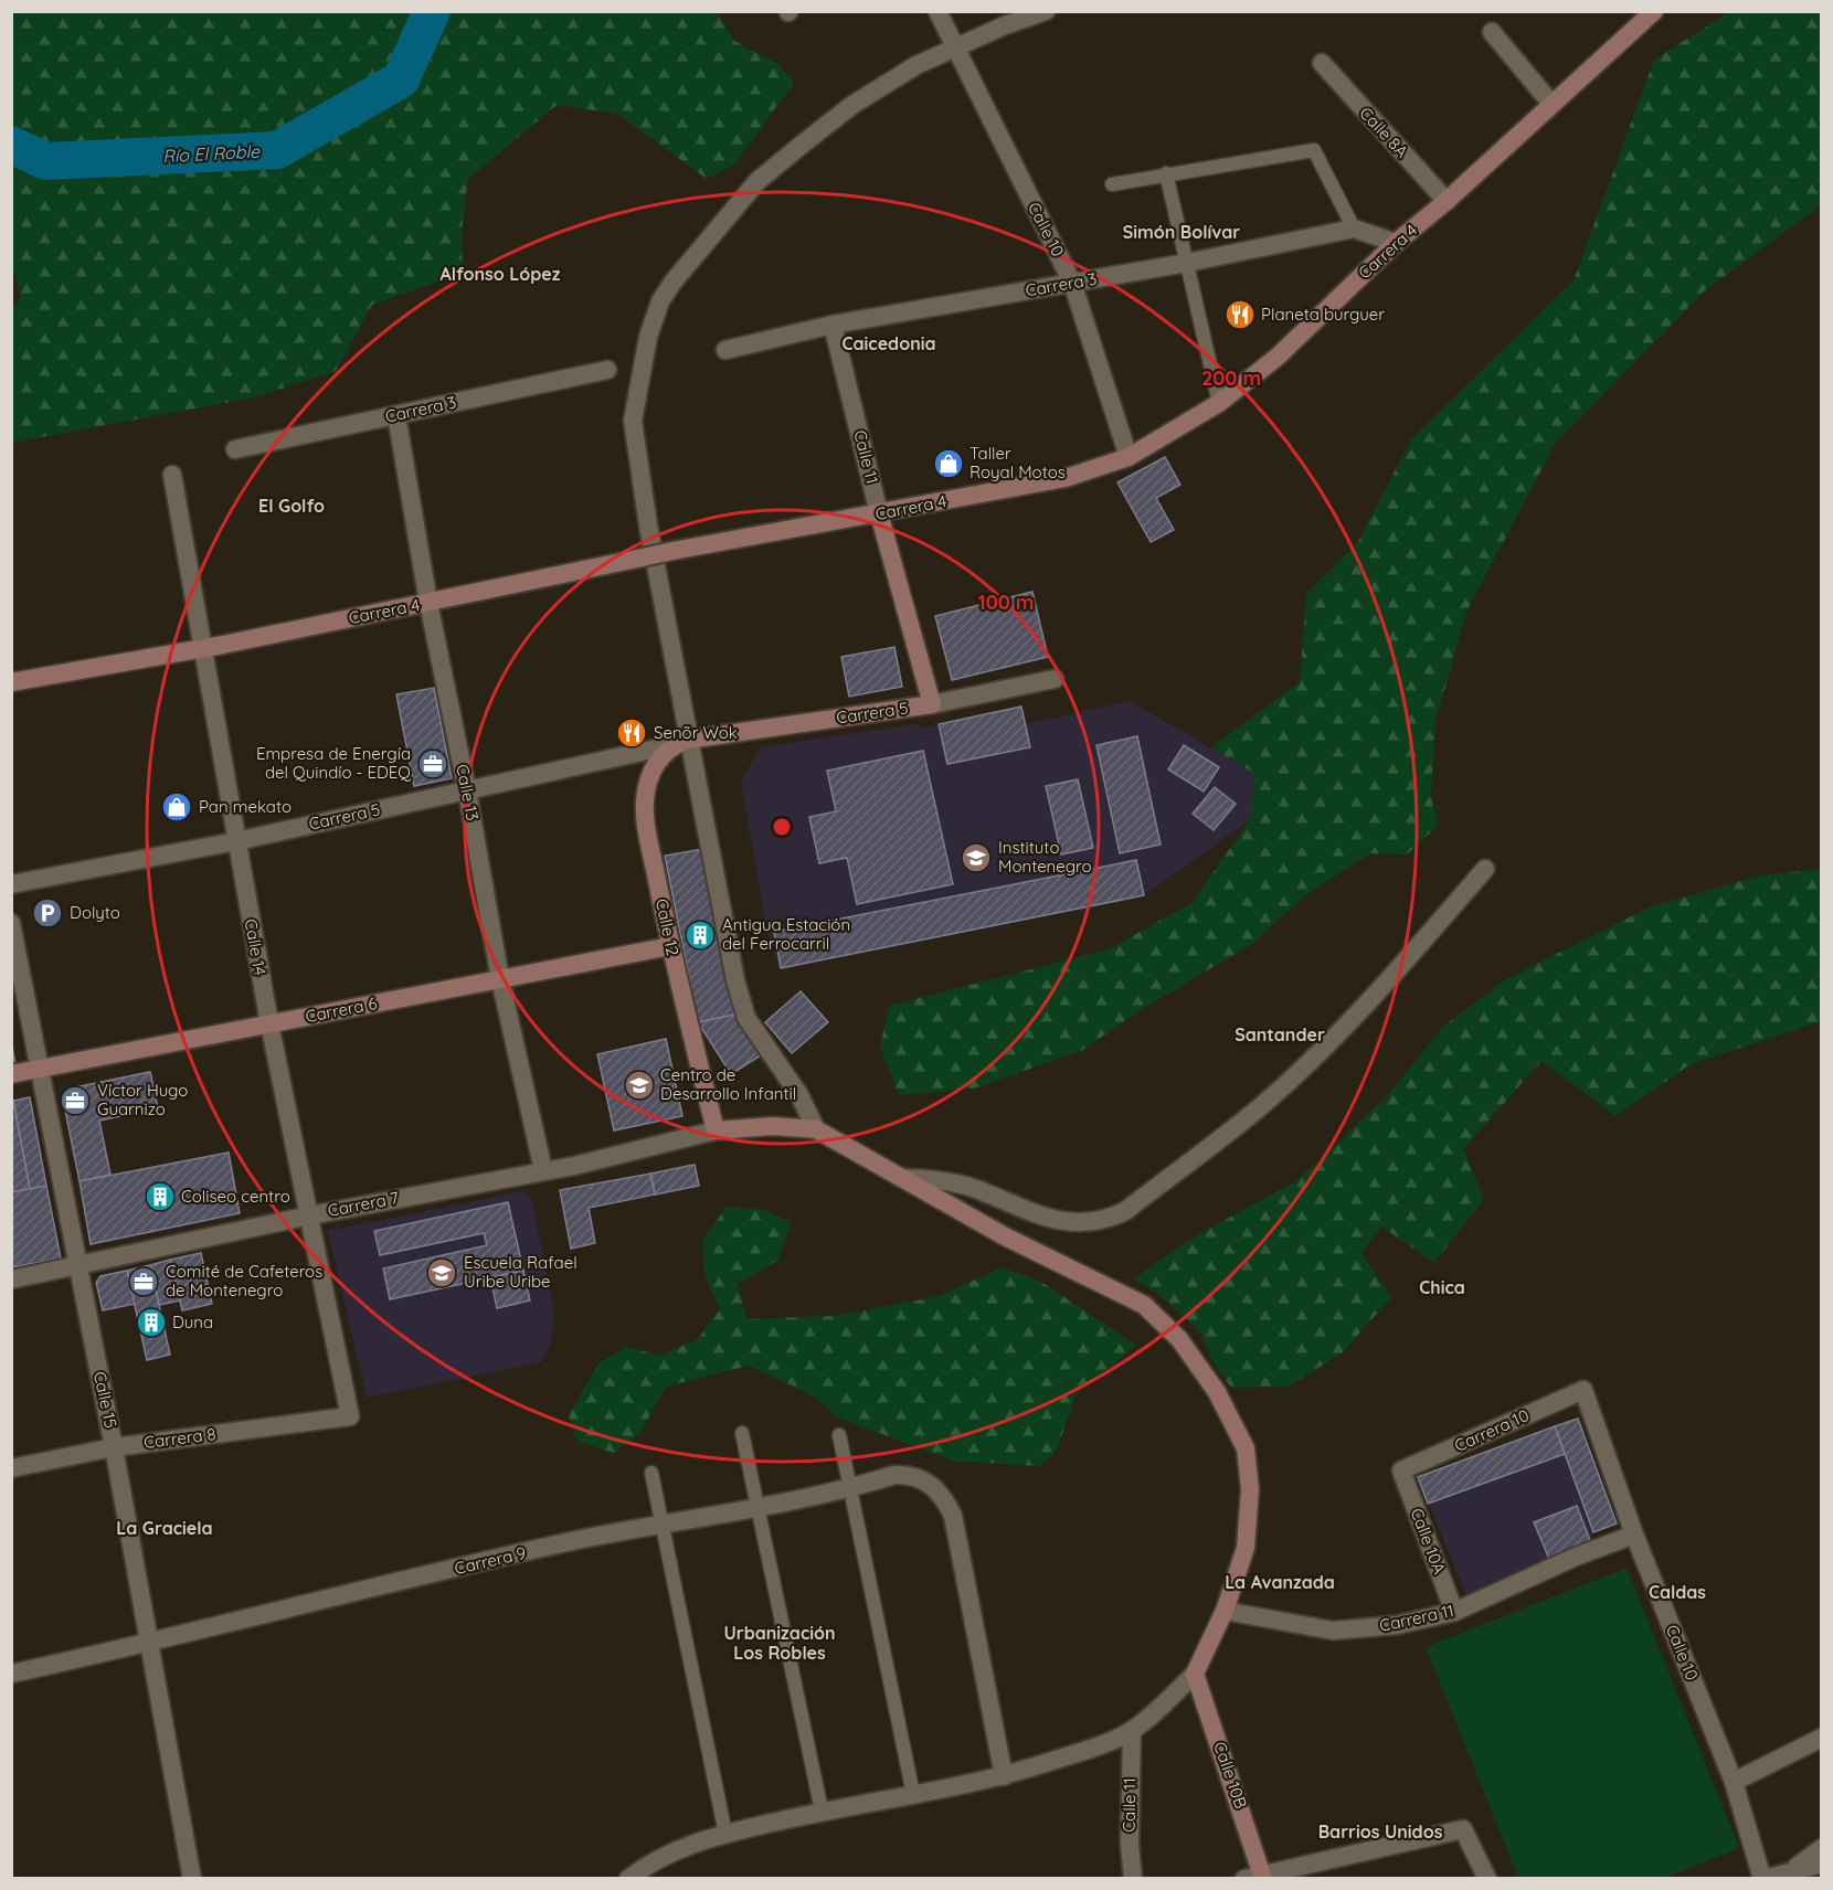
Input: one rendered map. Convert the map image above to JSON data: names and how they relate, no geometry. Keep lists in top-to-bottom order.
{
  "streets": {
    "main road": [
      "Carrera 4",
      "Calle 11",
      "Carrera 5",
      "Calle 12",
      "Carrera 6",
      "Calle 10B"
    ],
    "street": [
      "Calle 8A",
      "Calle 10",
      "Carrera 3",
      "Calle 13",
      "Calle 14",
      "Carrera 7",
      "Calle 15",
      "Carrera 10",
      "Carrera 8",
      "Calle 10A",
      "Carrera 9",
      "Carrera 11"
    ]
  },
  "crossings": [
    ["Calle 8A", "Carrera 4"],
    ["Calle 10", "Carrera 4"],
    ["Calle 10", "Carrera 3"],
    ["Calle 10", "Carrera 10"],
    ["Calle 10", "Carrera 11"],
    ["Carrera 4", "Calle 11"],
    ["Carrera 4", "Calle 13"],
    ["Carrera 4", "Calle 14"],
    ["Carrera 3", "Calle 11"],
    ["Carrera 3", "Calle 13"],
    ["Calle 11", "Carrera 5"],
    ["Carrera 5", "Calle 13"],
    ["Carrera 5", "Calle 12"],
    ["Carrera 5", "Calle 14"],
    ["Calle 13", "Carrera 6"],
    ["Calle 13", "Carrera 7"],
    ["Calle 12", "Carrera 6"],
    ["Calle 12", "Carrera 7"],
    ["Calle 14", "Carrera 6"],
    ["Calle 14", "Carrera 7"],
    ["Calle 14", "Carrera 8"],
    ["Carrera 6", "Calle 15"],
    ["Carrera 7", "Calle 15"],
    ["Calle 15", "Carrera 8"],
    ["Calle 15", "Carrera 9"],
    ["Carrera 10", "Calle 10A"],
    ["Calle 10A", "Carrera 11"]
  ],
  "districts": [
    "Simón Bolívar",
    "Alfonso López",
    "Caicedonia",
    "El Golfo",
    "Santander",
    "Chica",
    "La Graciela",
    "La Avanzada",
    "Caldas",
    "Urbanización Los Robles",
    "Barrios Unidos"
  ],
  "water": ["Río El Roble"],
  "places": {
    "restaurant": ["Planeta burguer", "Senõr Wok"],
    "shop": ["Taller Royal Motos", "Pan mekato"],
    "office": ["Empresa de Energía del Quindío - EDEQ", "Víctor Hugo Guarnizo", "Comité de Cafeteros de Montenegro"],
    "school or university": ["Instituto Montenegro", "Centro de Desarrollo Infantil", "Escuela Rafael Uribe Uribe"],
    "parking": ["Dolyto"],
    "building": ["Antigua Estación del Ferrocarril", "Coliseo centro", "Duna"]
  },
  "rings": ["200 m", "100 m"]
}
